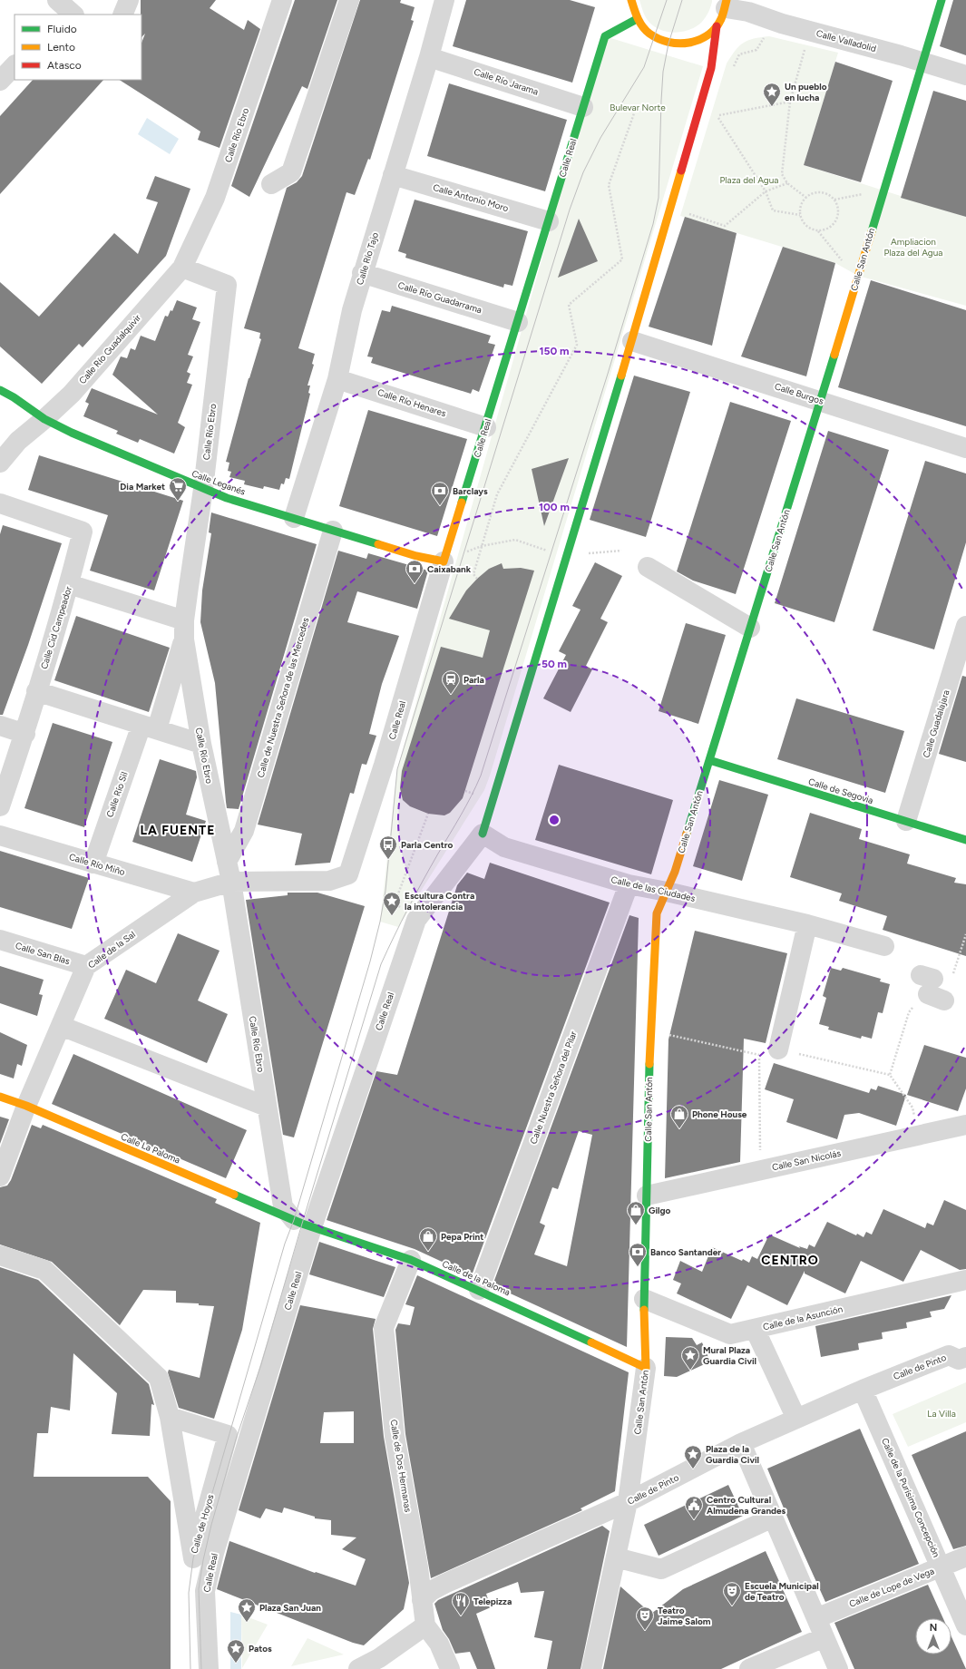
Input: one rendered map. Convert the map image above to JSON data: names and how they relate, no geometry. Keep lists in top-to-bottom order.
{
  "streets": {
    "street": [
      "Calle Valladolid",
      "Calle Río Jarama",
      "Calle Río Ebro",
      "Calle Real",
      "Calle Antonio Moro",
      "Calle Río Tajo",
      "Calle San Antón",
      "Calle Río Guadarrama",
      "Calle Río Guadalquivir",
      "Calle Burgos",
      "Calle Río Henares",
      "Calle Leganés",
      "Calle Cid Campeador",
      "Calle de Nuestra Señora de las Mercedes",
      "Calle Guadalajara",
      "Calle de Segovia",
      "Calle Río Sil",
      "Calle Río Miño",
      "Calle de las Ciudades",
      "Calle de la Sal",
      "Calle San Blas",
      "Calle Nuestra Señora del Pilar",
      "Calle La Paloma",
      "Calle San Nicolás",
      "Calle de la Paloma",
      "Calle de la Asunción",
      "Calle de Pinto",
      "Calle de Dos Hermanas",
      "Calle de la Purísima Concepción",
      "Calle de Hoyos",
      "Calle de Lope de Vega"
    ]
  },
  "crossings": [
    ["Calle Valladolid", "Calle San Antón"],
    ["Calle Río Jarama", "Calle Real"],
    ["Calle Río Jarama", "Calle Río Tajo"],
    ["Calle Río Ebro", "Calle Río Guadalquivir"],
    ["Calle Río Ebro", "Calle Leganés"],
    ["Calle Río Ebro", "Calle de Nuestra Señora de las Mercedes"],
    ["Calle Río Ebro", "Calle Río Sil"],
    ["Calle Río Ebro", "Calle de la Sal"],
    ["Calle Río Ebro", "Calle La Paloma"],
    ["Calle Río Ebro", "Calle de la Paloma"],
    ["Calle Real", "Calle Antonio Moro"],
    ["Calle Real", "Calle Río Guadarrama"],
    ["Calle Real", "Calle Río Henares"],
    ["Calle Real", "Calle Leganés"],
    ["Calle Real", "Calle de las Ciudades"],
    ["Calle Real", "Calle de la Sal"],
    ["Calle Real", "Calle de la Paloma"],
    ["Calle Antonio Moro", "Calle Río Tajo"],
    ["Calle Río Tajo", "Calle Río Guadarrama"],
    ["Calle Río Tajo", "Calle Río Henares"],
    ["Calle Río Tajo", "Calle Leganés"],
    ["Calle San Antón", "Calle Burgos"],
    ["Calle San Antón", "Calle de Segovia"],
    ["Calle San Antón", "Calle de las Ciudades"],
    ["Calle San Antón", "Calle San Nicolás"],
    ["Calle San Antón", "Calle de la Paloma"],
    ["Calle San Antón", "Calle de la Asunción"],
    ["Calle San Antón", "Calle de Pinto"],
    ["Calle Río Guadalquivir", "Calle Leganés"],
    ["Calle Leganés", "Calle de Nuestra Señora de las Mercedes"],
    ["Calle Guadalajara", "Calle de Segovia"],
    ["Calle Río Sil", "Calle Río Miño"],
    ["Calle Río Miño", "Calle de la Sal"],
    ["Calle de las Ciudades", "Calle Nuestra Señora del Pilar"],
    ["Calle de la Sal", "Calle San Blas"],
    ["Calle de la Sal", "Calle La Paloma"],
    ["Calle Nuestra Señora del Pilar", "Calle de la Paloma"],
    ["Calle La Paloma", "Calle de la Paloma"],
    ["Calle de la Paloma", "Calle de Dos Hermanas"],
    ["Calle de Pinto", "Calle de Dos Hermanas"],
    ["Calle de Pinto", "Calle de la Purísima Concepción"],
    ["Calle de la Purísima Concepción", "Calle de Lope de Vega"]
  ],
  "districts": ["LA FUENTE", "CENTRO"],
  "parks": [
    "Bulevar Norte",
    "Plaza del Agua",
    "Ampliacion Plaza del Agua",
    "La Villa"
  ],
  "places": {
    "place": [
      "Un pueblo en lucha",
      "Escultura Contra la intolerancia",
      "Mural Plaza Guardia Civil",
      "Plaza de la Guardia Civil",
      "Plaza San Juan",
      "Patos"
    ],
    "supermarket": ["Dia Market"],
    "bank": ["Barclays", "Caixabank", "Banco Santander"],
    "station": ["Parla"],
    "bus stop": ["Parla Centro"],
    "shop": ["Phone House", "Gilgo", "Pepa Print"],
    "public building": ["Centro Cultural Almudena Grandes"],
    "theatre": ["Escuela Municipal de Teatro", "Teatro Jaime Salom"],
    "restaurant": ["Telepizza"]
  },
  "legend": ["Fluido", "Lento", "Atasco"],
  "north": "top",
  "rings": ["150 m", "100 m", "50 m"]
}
